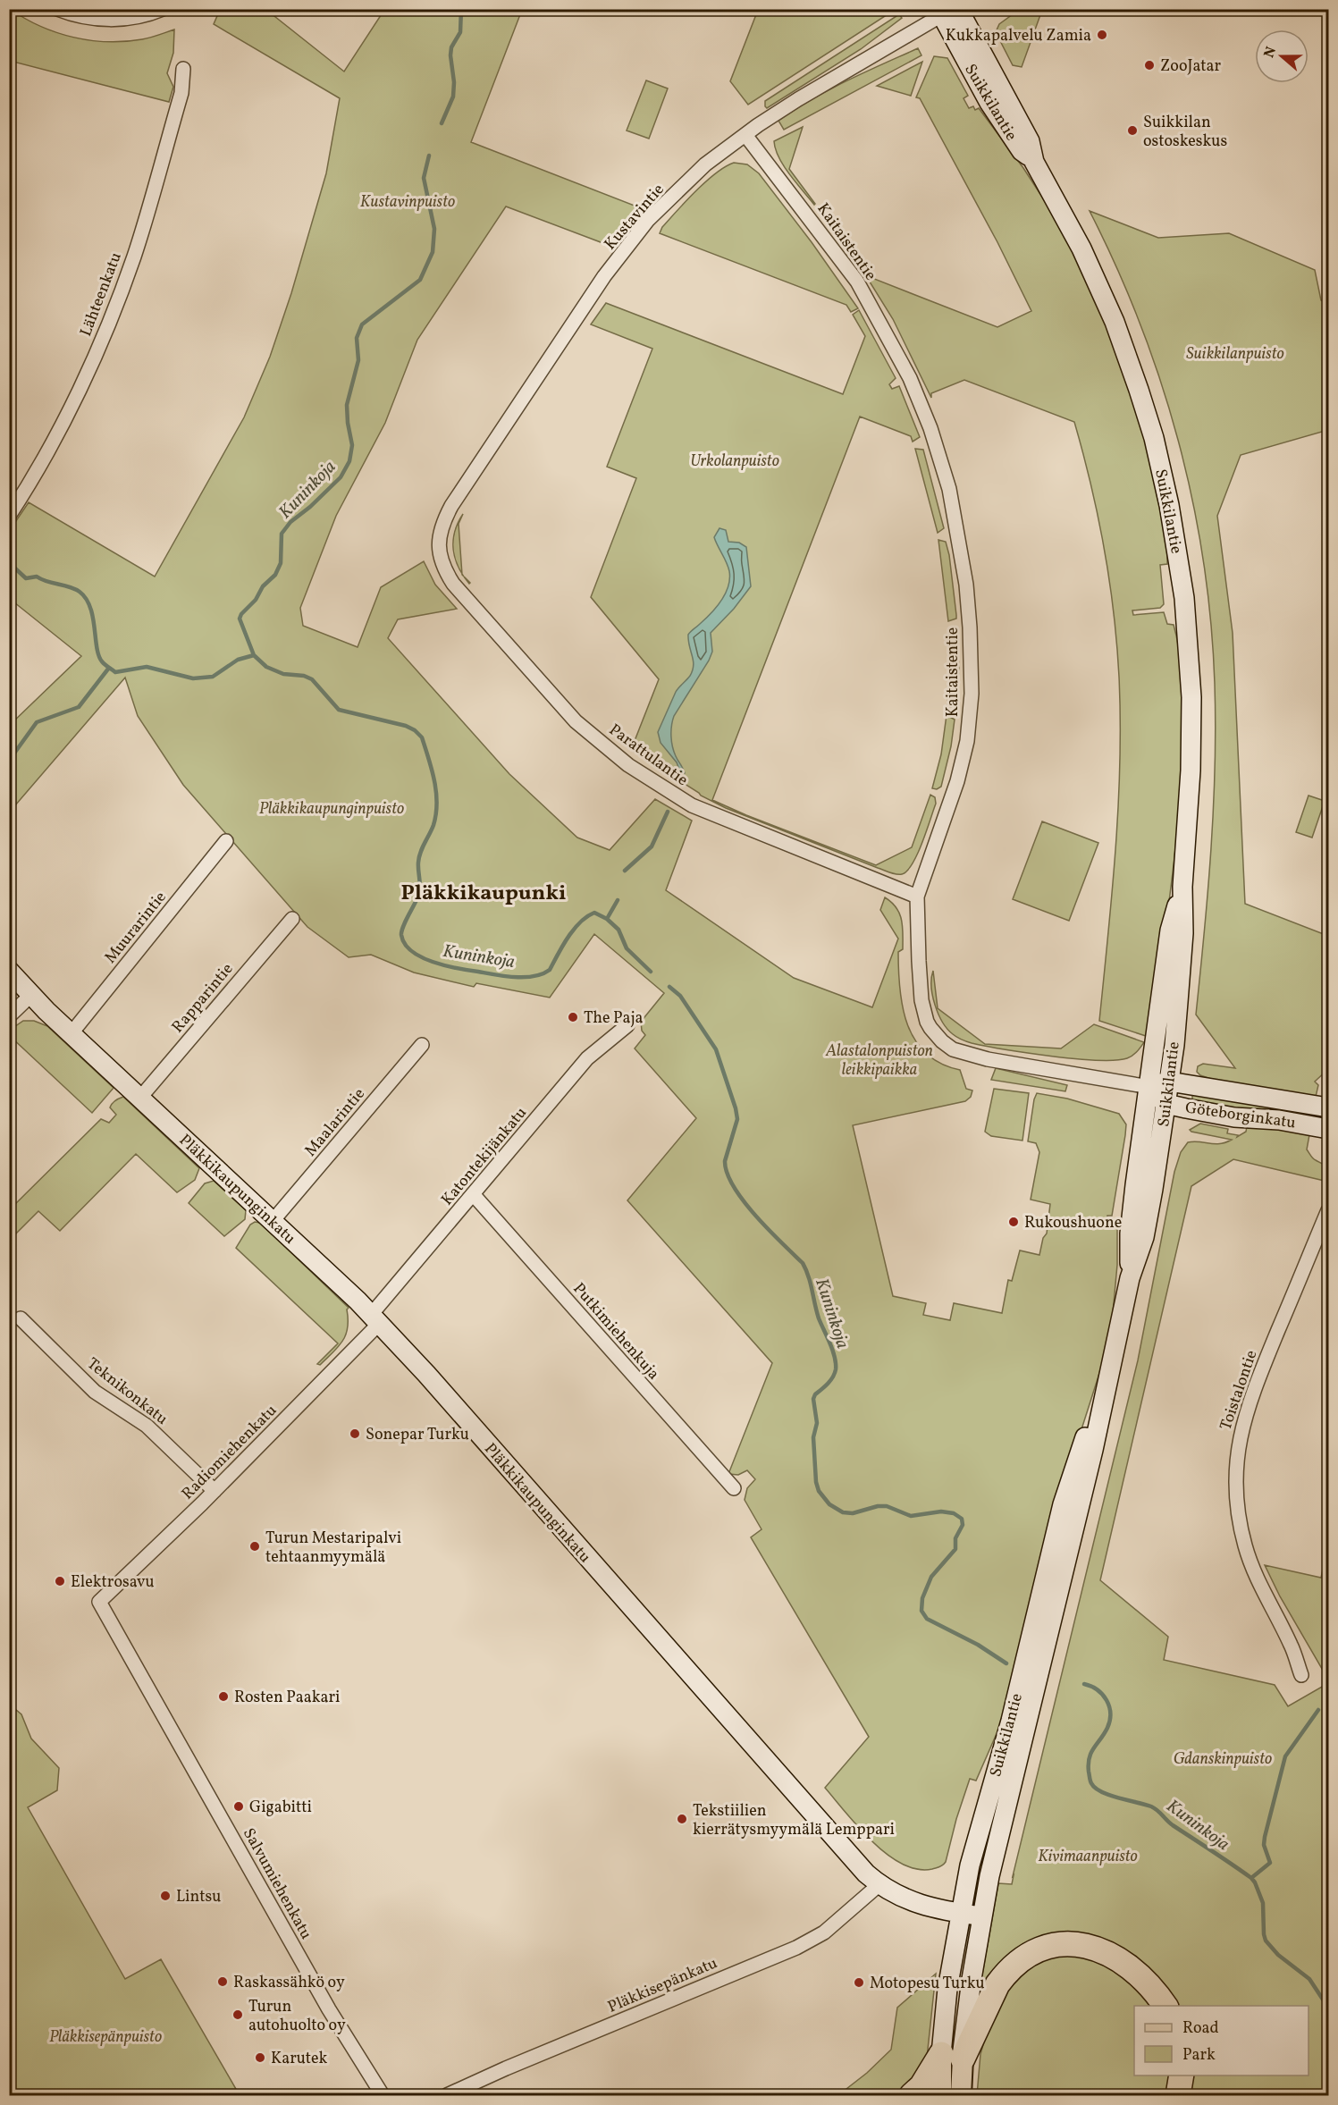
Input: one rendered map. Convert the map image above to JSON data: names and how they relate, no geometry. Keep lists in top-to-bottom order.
{
  "streets": {
    "main road": ["Suikkilantie", "Göteborginkatu", "Pläkkikaupunginkatu"],
    "street": [
      "Kustavintie",
      "Kaitaistentie",
      "Lähteenkatu",
      "Parattulantie",
      "Muurarintie",
      "Rapparintie",
      "Maalarintie",
      "Katontekijänkatu",
      "Putkimiehenkuja",
      "Toistalontie",
      "Teknikonkatu",
      "Radiomiehenkatu",
      "Salvumiehenkatu",
      "Pläkkisepänkatu"
    ]
  },
  "crossings": [
    ["Suikkilantie", "Kustavintie"],
    ["Suikkilantie", "Kaitaistentie"],
    ["Suikkilantie", "Göteborginkatu"],
    ["Suikkilantie", "Pläkkikaupunginkatu"],
    ["Kustavintie", "Kaitaistentie"],
    ["Kustavintie", "Parattulantie"],
    ["Kaitaistentie", "Parattulantie"],
    ["Kaitaistentie", "Göteborginkatu"],
    ["Muurarintie", "Pläkkikaupunginkatu"],
    ["Rapparintie", "Pläkkikaupunginkatu"],
    ["Maalarintie", "Pläkkikaupunginkatu"],
    ["Katontekijänkatu", "Pläkkikaupunginkatu"],
    ["Katontekijänkatu", "Putkimiehenkuja"],
    ["Katontekijänkatu", "Radiomiehenkatu"],
    ["Pläkkikaupunginkatu", "Radiomiehenkatu"],
    ["Pläkkikaupunginkatu", "Pläkkisepänkatu"],
    ["Teknikonkatu", "Radiomiehenkatu"],
    ["Radiomiehenkatu", "Salvumiehenkatu"]
  ],
  "districts": ["Pläkkikaupunki"],
  "water": ["Kuninkoja"],
  "parks": [
    "Kustavinpuisto",
    "Suikkilanpuisto",
    "Urkolanpuisto",
    "Pläkkikaupunginpuisto",
    "Alastalonpuiston leikkipaikka",
    "Gdanskinpuisto",
    "Kivimaanpuisto",
    "Pläkkisepänpuisto"
  ],
  "places": [
    "Kukkapalvelu Zamia",
    "ZooJatar",
    "Suikkilan ostoskeskus",
    "The Paja",
    "Rukoushuone",
    "Sonepar Turku",
    "Turun Mestaripalvi tehtaanmyymälä",
    "Elektrosavu",
    "Rosten Paakari",
    "Gigabitti",
    "Tekstiilien kierrätysmyymälä Lemppari",
    "Lintsu",
    "Raskassähkö oy",
    "Motopesu Turku",
    "Turun autohuolto oy",
    "Karutek"
  ],
  "legend": ["Road", "Park"],
  "north": "left"
}
